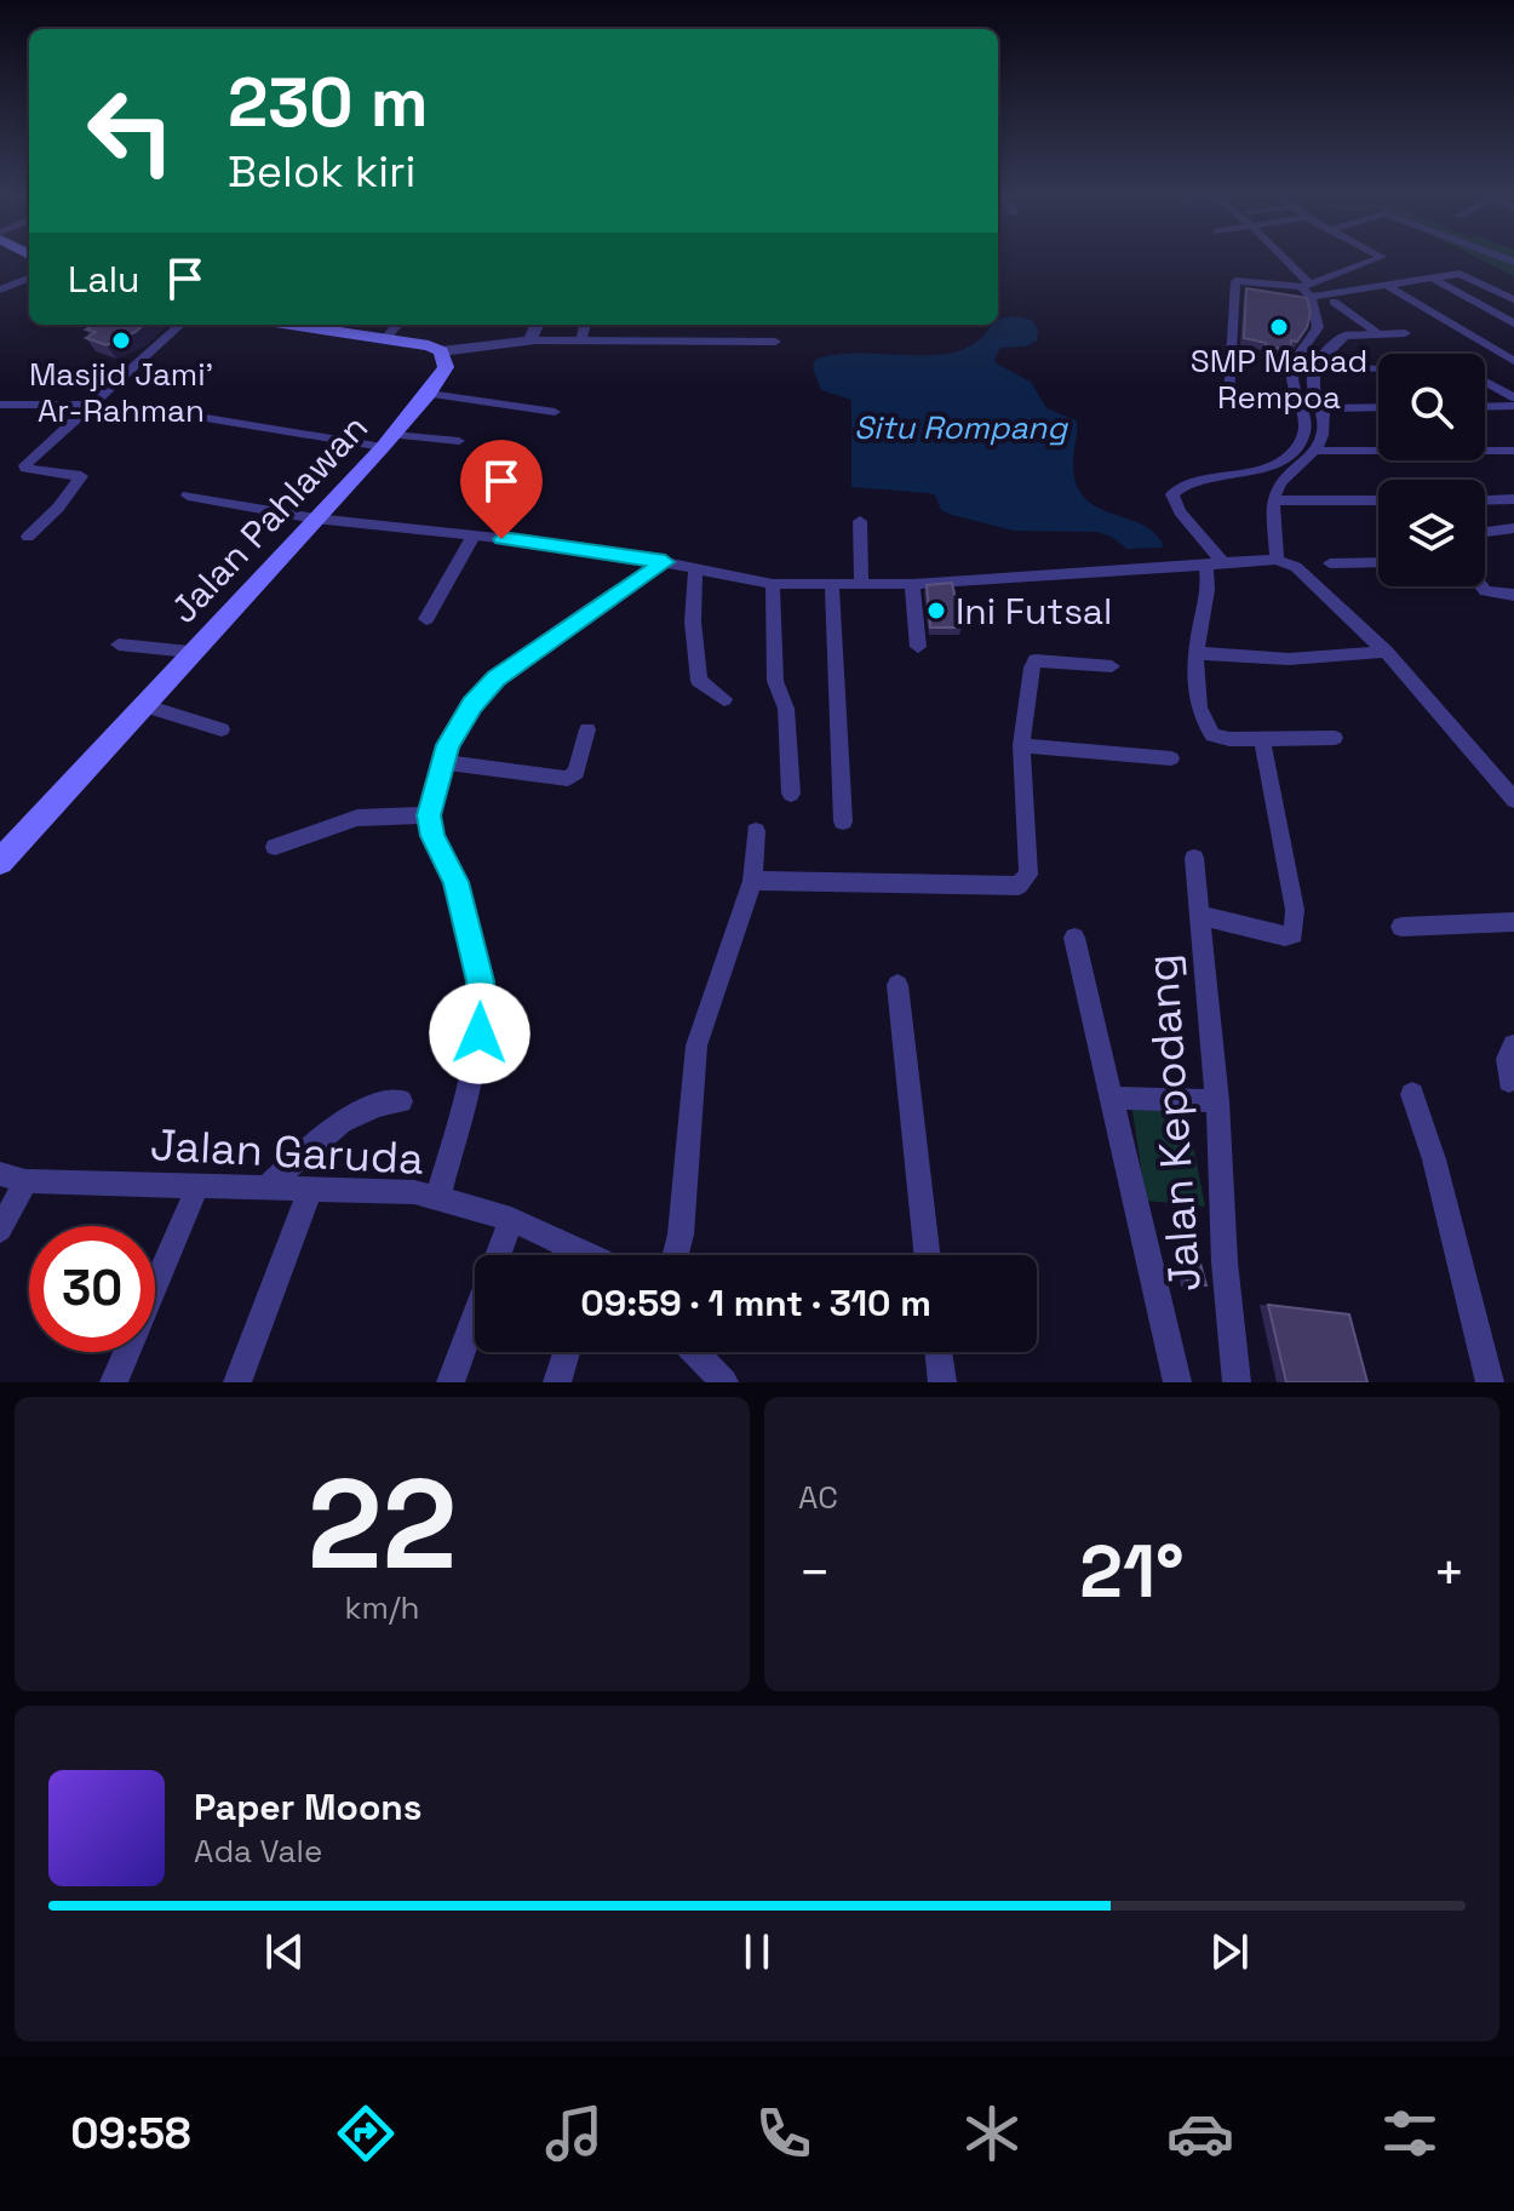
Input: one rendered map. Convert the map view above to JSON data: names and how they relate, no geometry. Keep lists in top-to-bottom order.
{
  "streets": {
    "main road": ["Jalan Pahlawan"],
    "street": ["Jalan Kepodang", "Jalan Garuda"]
  },
  "water": ["Situ Rompang"],
  "places": ["SMP Mabad Rempoa", "Masjid Jami' Ar-Rahman", "Ini Futsal"],
  "page": {
    "turn": ["230 m", "Belok kiri"],
    "then": "Lalu",
    "limit": "30",
    "trip": "09:59 · 1 mnt · 310 m",
    "tile": [
      ["22", "km/h"],
      "AC"
    ],
    "heat": ["−", "21°", "+"],
    "song": ["Paper Moons", "Ada Vale"],
    "tabs": "09:58"
  }
}
